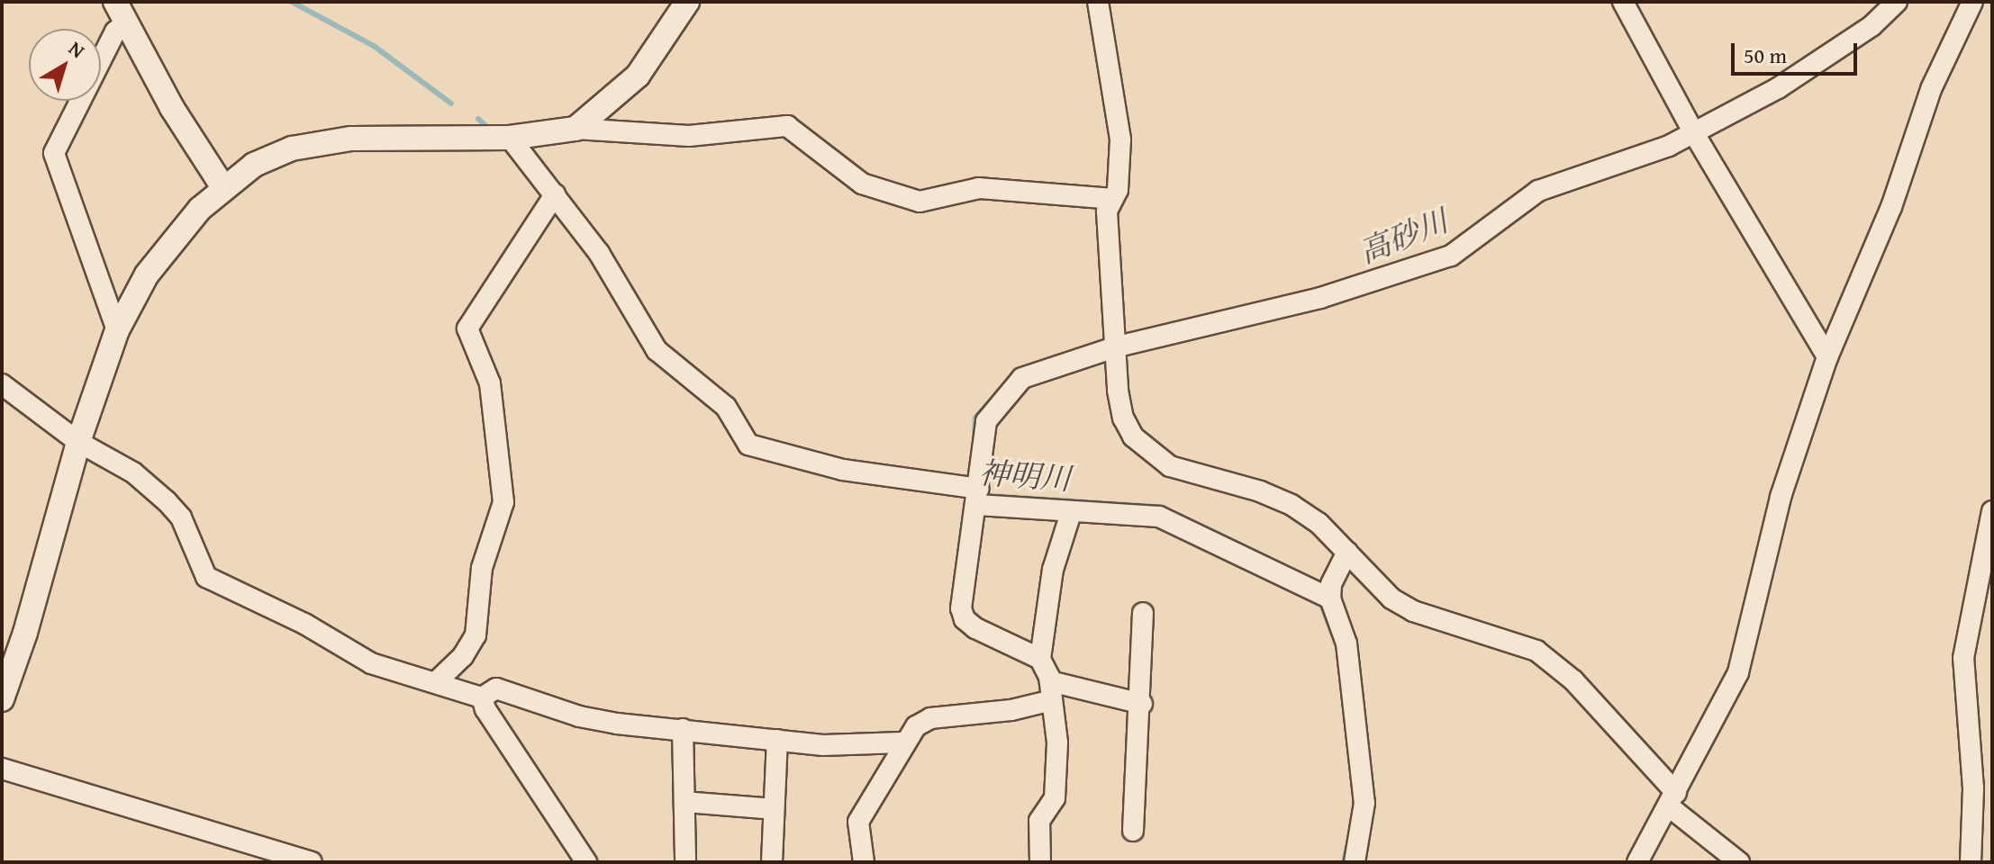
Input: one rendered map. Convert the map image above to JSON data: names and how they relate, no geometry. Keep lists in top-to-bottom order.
{
  "water": ["高砂川", "神明川"],
  "scale_bar": "50 m",
  "north": "top right"
}
